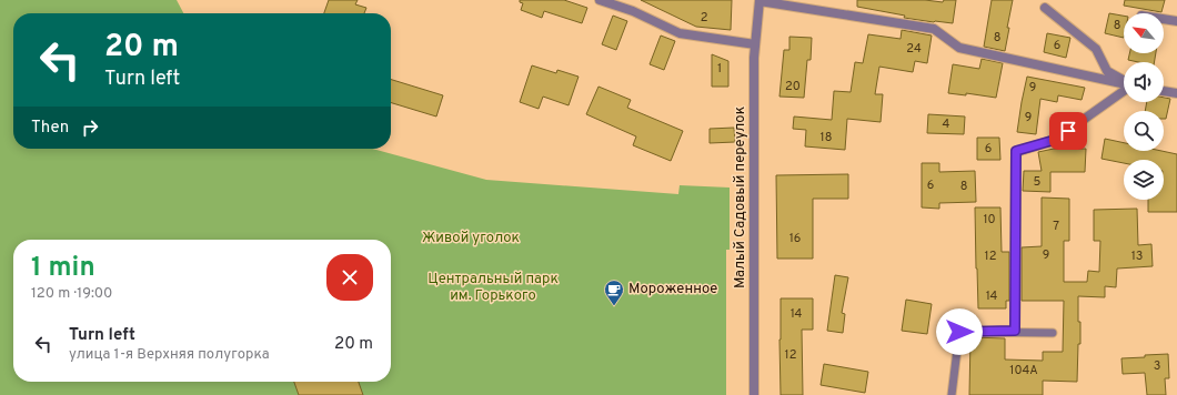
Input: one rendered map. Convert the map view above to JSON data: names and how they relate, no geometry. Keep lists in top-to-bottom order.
{
  "streets": {
    "street": ["Малый Садовый переулок"]
  },
  "parks": ["Живой уголок", "Центральный парк им. Горького"],
  "places": {
    "cafe": ["Мороженное"]
  },
  "house_numbers": [
    "2",
    "8",
    "8",
    "6",
    "24",
    "1",
    "20",
    "9",
    "9",
    "4",
    "18",
    "6",
    "5",
    "6",
    "8",
    "10",
    "7",
    "16",
    "9",
    "12",
    "13",
    "14",
    "14",
    "12",
    "3",
    "104А"
  ],
  "north": "top left",
  "page": {
    "turn": ["20 m", "Turn left"],
    "then": "Then",
    "heading": ["1 min", "120 m · 19:00"],
    "list": [
      {
        "name": "Turn left",
        "note": "улица 1-я Верхняя полугорка",
        "value": "20 m"
      }
    ]
  }
}
